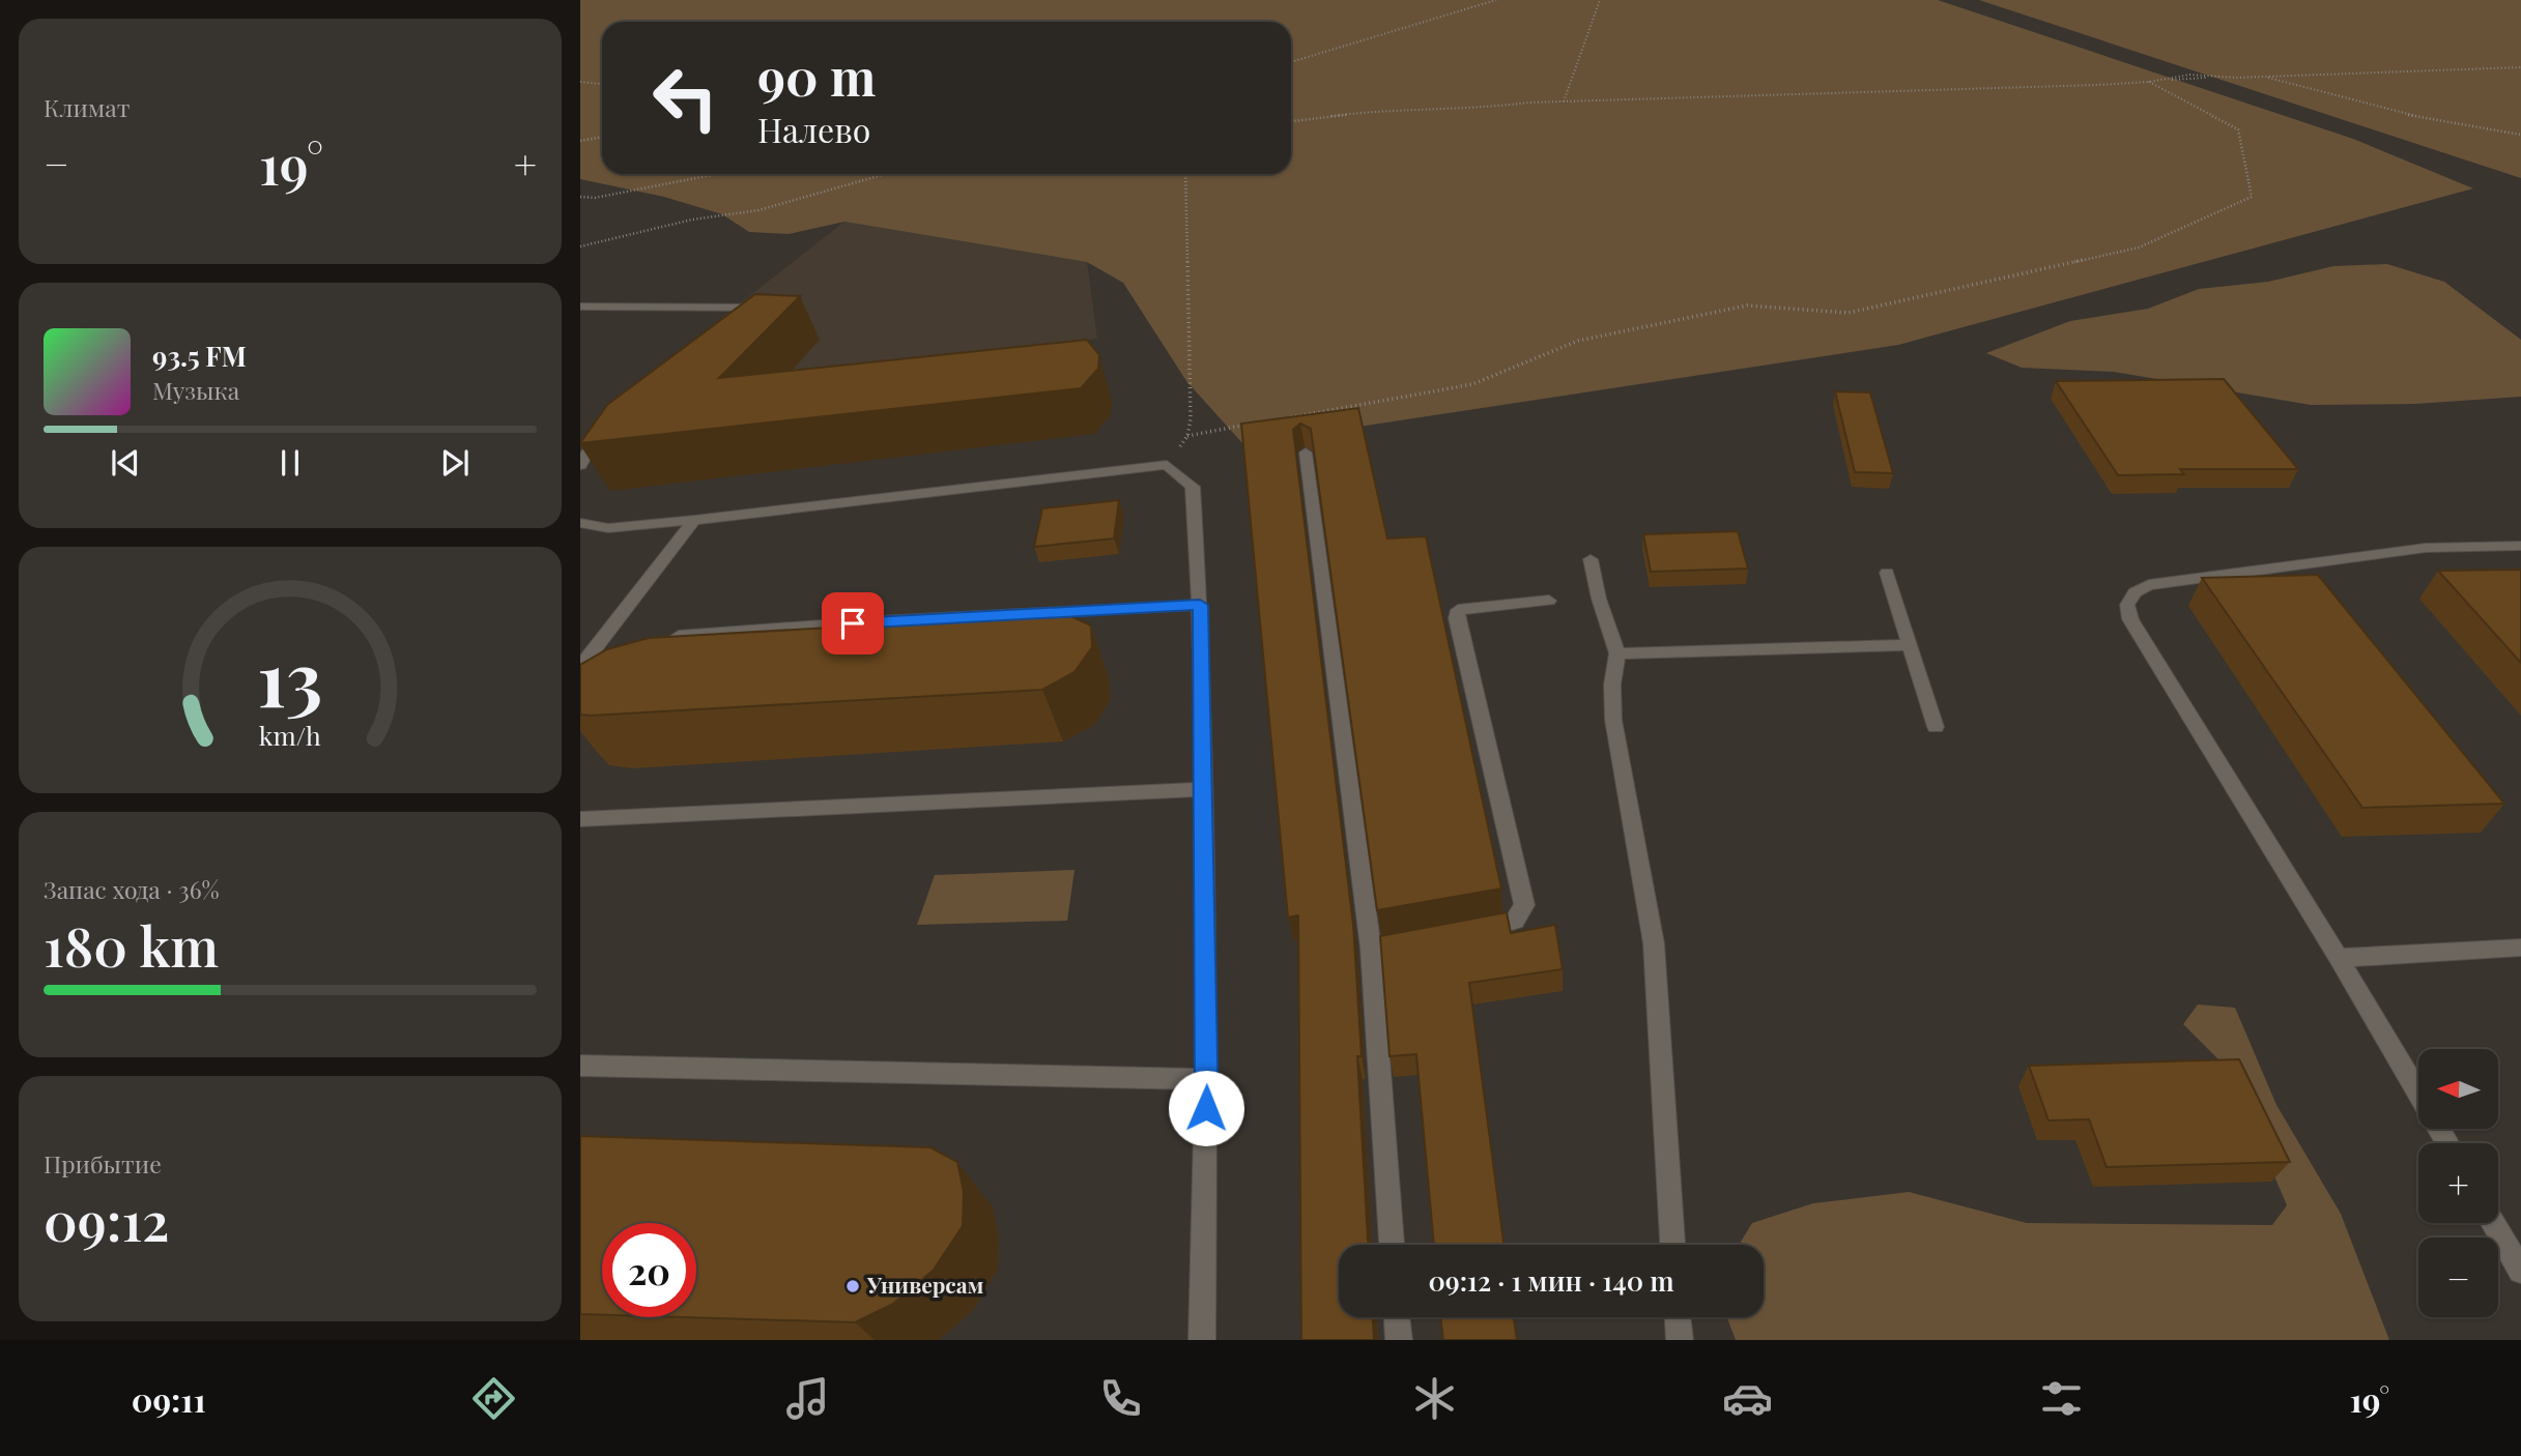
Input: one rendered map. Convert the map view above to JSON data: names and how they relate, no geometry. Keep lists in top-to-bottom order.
{
  "places": ["Универсам"],
  "north": "left",
  "page": {
    "tile": [
      "Климат",
      ["Запас хода · 36%", "180 km"],
      ["Прибытие", "09:12"]
    ],
    "turn": ["90 m", "Налево"],
    "heat": ["−", "19°", "+"],
    "song": ["93.5 FM", "Музыка"],
    "map_buttons": ["+", "−"],
    "limit": "20",
    "trip": "09:12 · 1 мин · 140 m",
    "tabs": ["09:11", "19°"],
    "gauge": ["13", "km/h"]
  }
}
